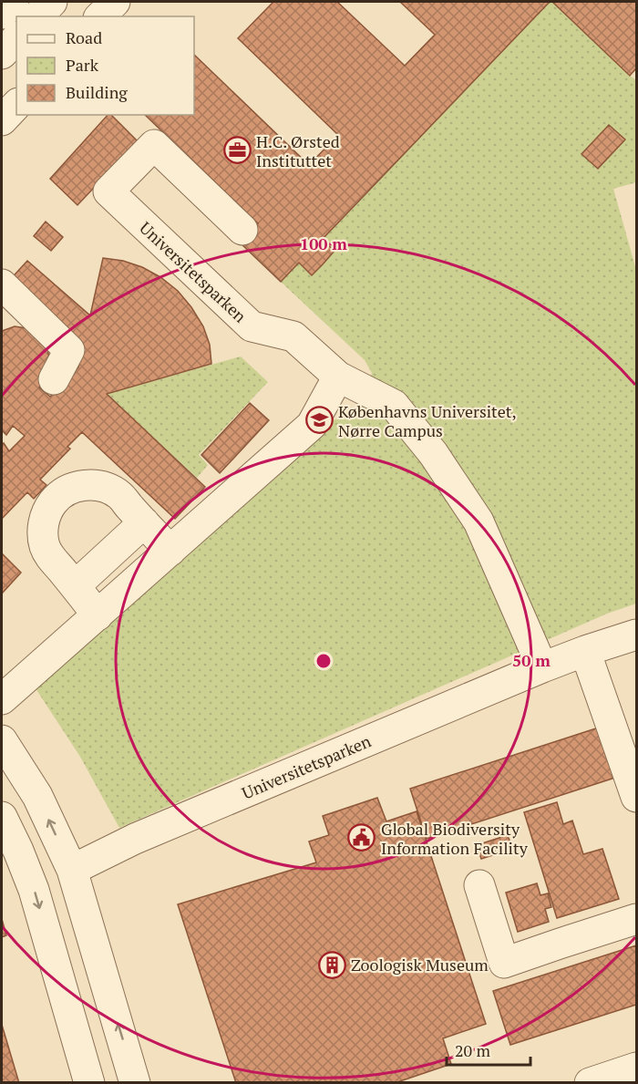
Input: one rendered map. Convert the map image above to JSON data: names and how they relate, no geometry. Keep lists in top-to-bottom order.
{
  "streets": {
    "street": ["Universitetsparken"]
  },
  "places": {
    "office": ["H.C. Ørsted Instituttet"],
    "school or university": ["Københavns Universitet, Nørre Campus"],
    "public building": ["Global Biodiversity Information Facility"],
    "building": ["Zoologisk Museum"]
  },
  "legend": ["Road", "Park", "Building"],
  "scale_bar": "20 m",
  "rings": ["100 m", "50 m"]
}
